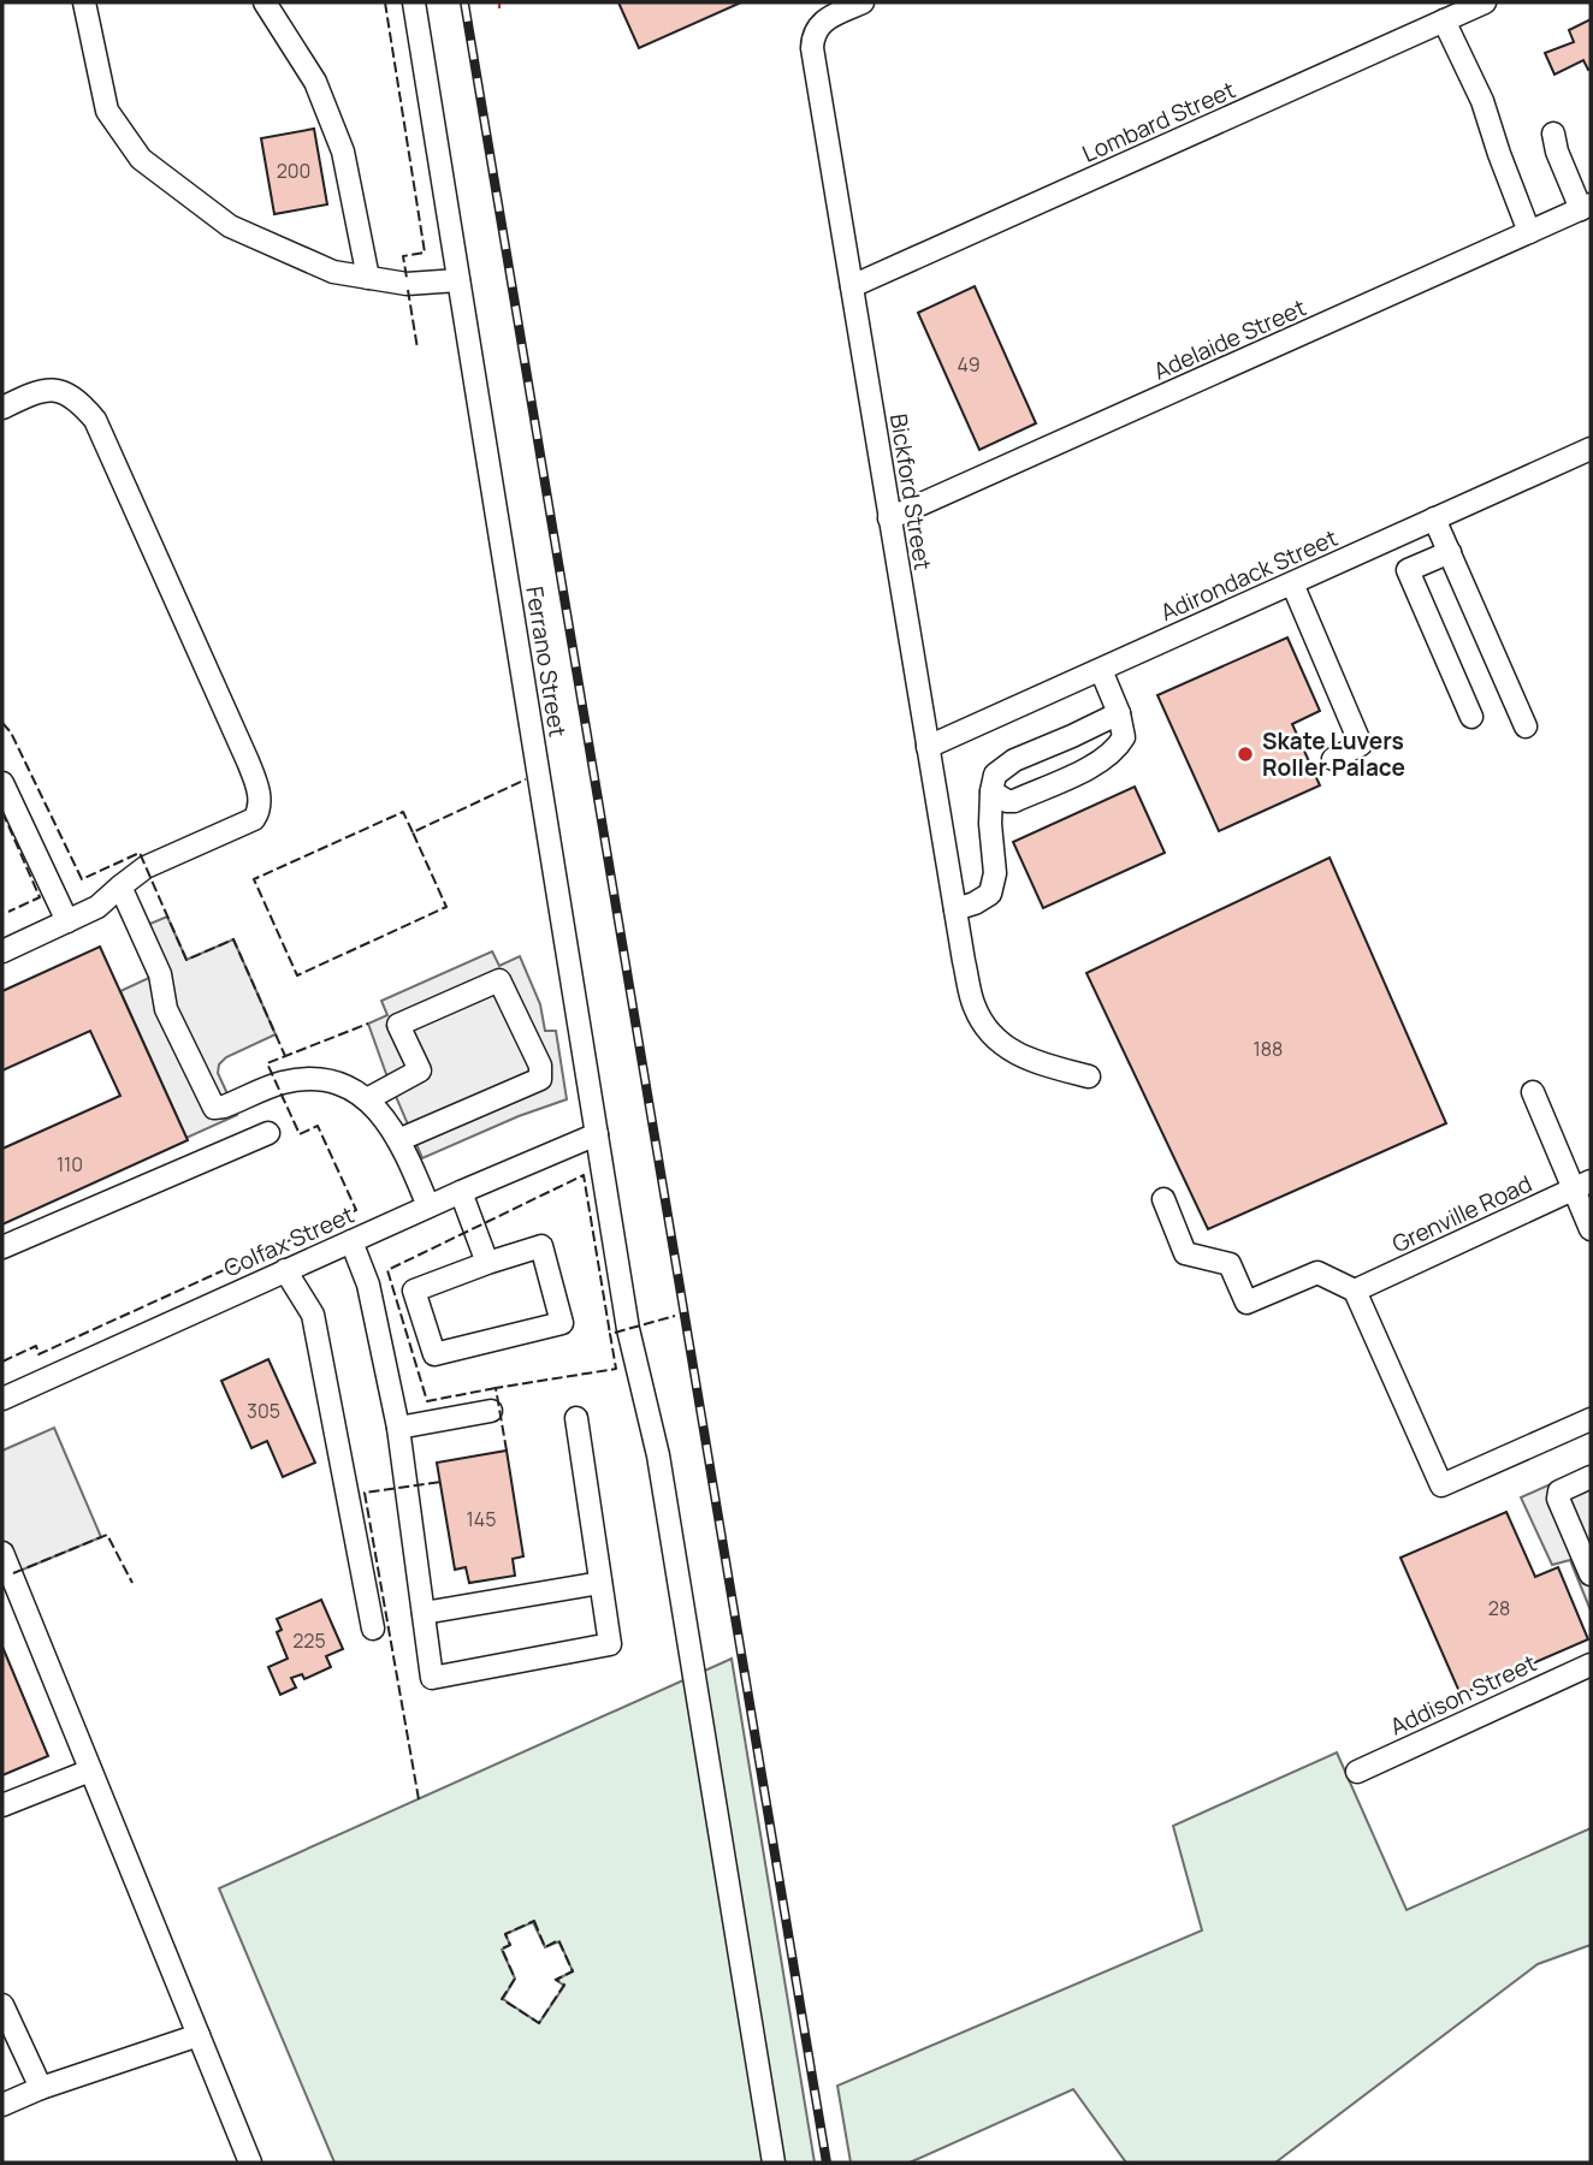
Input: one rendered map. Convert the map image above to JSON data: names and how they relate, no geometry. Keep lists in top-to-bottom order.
{
  "streets": {
    "street": [
      "Lombard Street",
      "Adelaide Street",
      "Bickford Street",
      "Adirondack Street",
      "Ferrano Street",
      "Grenville Road",
      "Colfax Street",
      "Addison Street"
    ]
  },
  "crossings": [
    ["Lombard Street", "Bickford Street"],
    ["Adelaide Street", "Bickford Street"],
    ["Bickford Street", "Adirondack Street"],
    ["Ferrano Street", "Colfax Street"]
  ],
  "places": ["Skate Luvers Roller Palace"],
  "house_numbers": [
    "200",
    "49",
    "188",
    "110",
    "305",
    "145",
    "28",
    "225"
  ]
}
